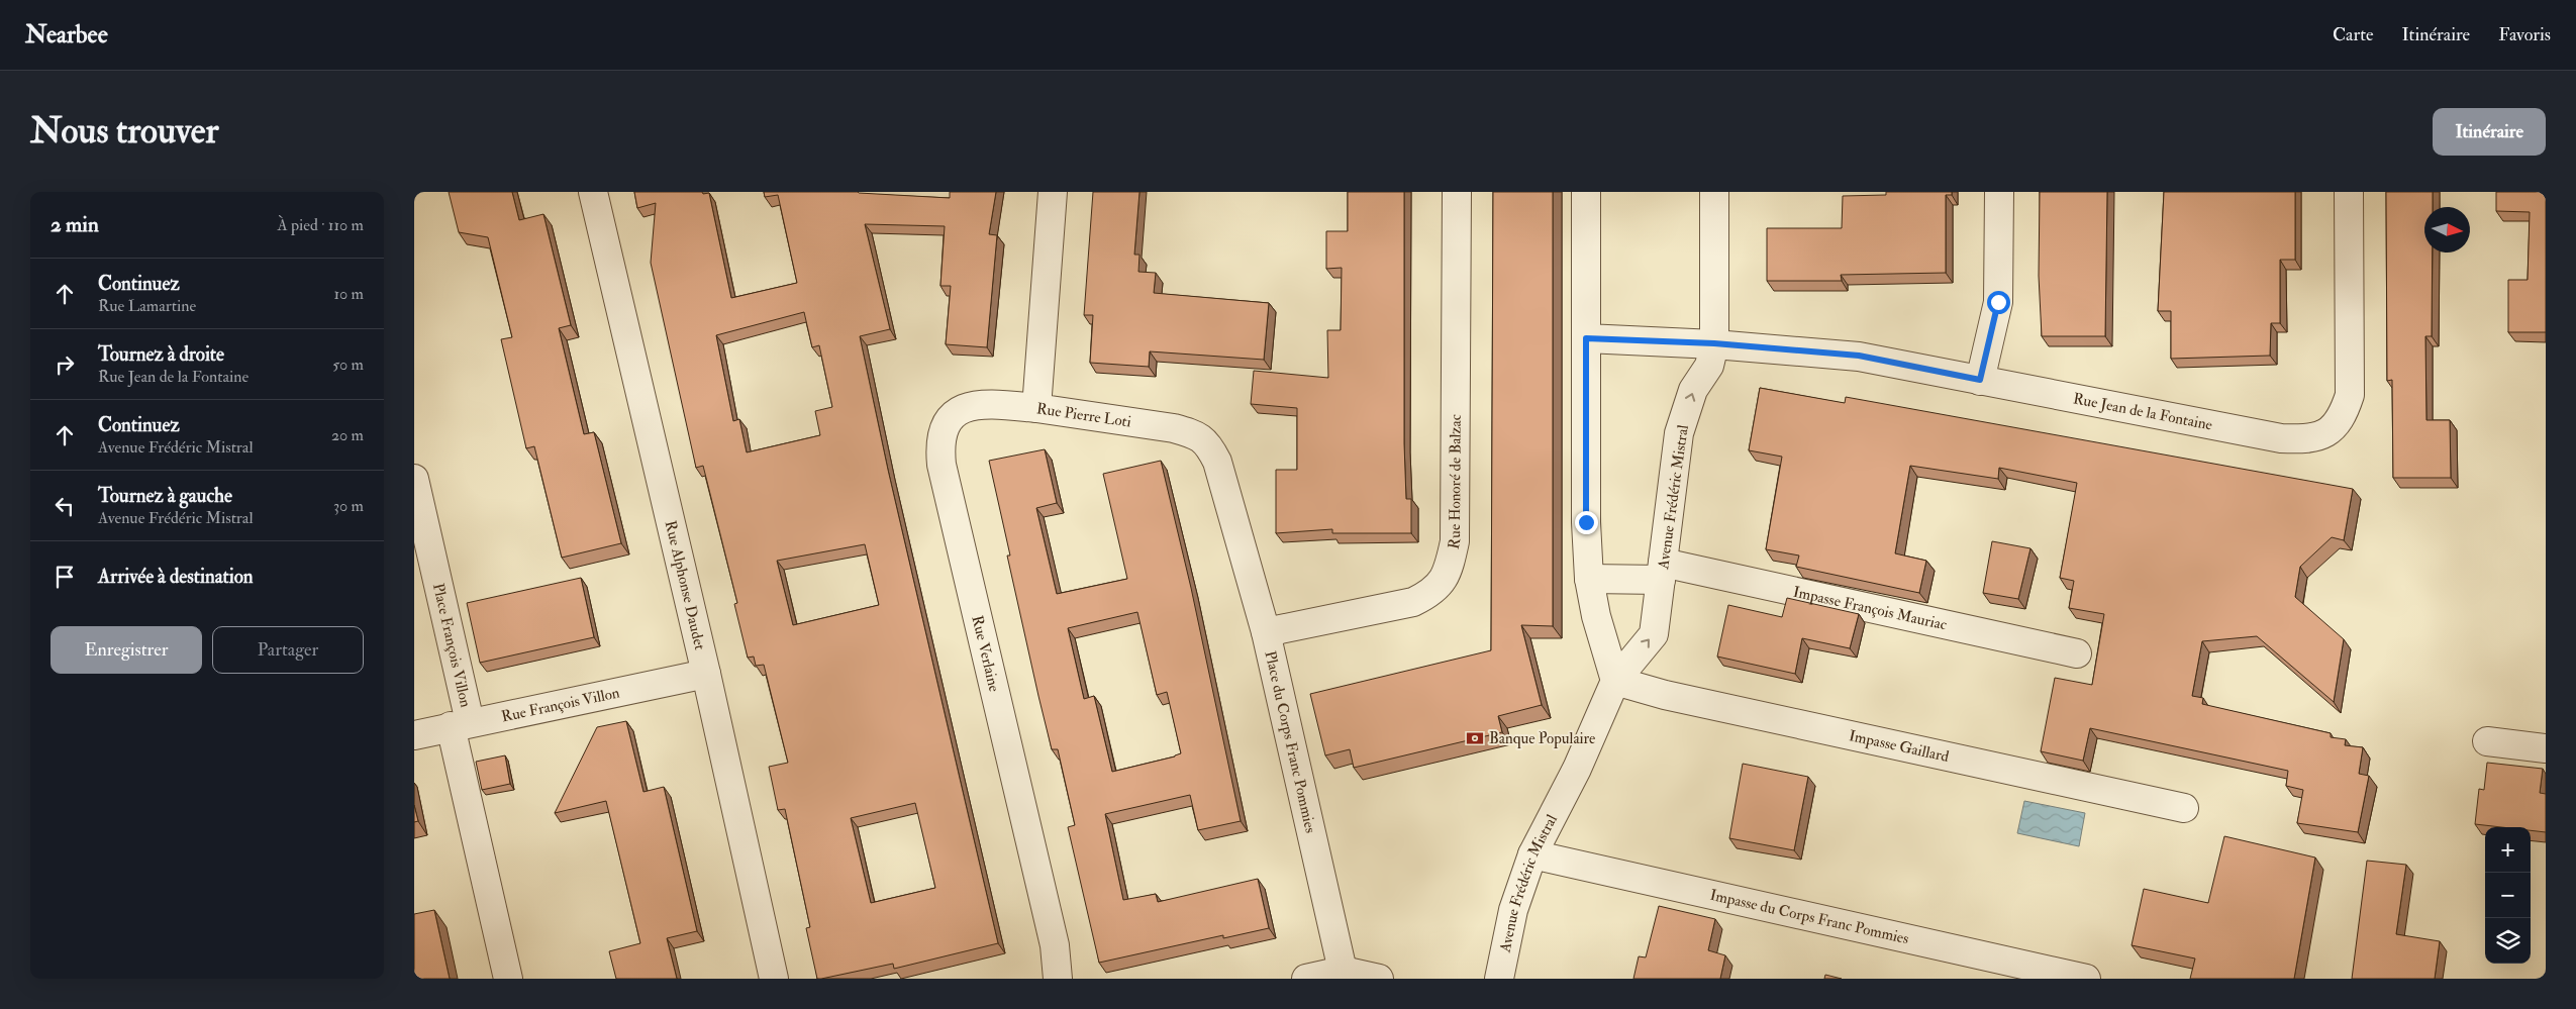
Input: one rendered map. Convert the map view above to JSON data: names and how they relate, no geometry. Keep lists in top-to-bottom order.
{
  "streets": {
    "street": [
      "Rue Pierre Loti",
      "Rue Jean de la Fontaine",
      "Rue Honoré de Balzac",
      "Avenue Frédéric Mistral",
      "Rue Alphonse Daudet",
      "Impasse François Mauriac",
      "Place François Villon",
      "Rue Verlaine",
      "Rue François Villon",
      "Place du Corps Franc Pommies",
      "Impasse Gaillard",
      "Impasse du Corps Franc Pommies"
    ]
  },
  "crossings": [
    ["Rue Pierre Loti", "Rue Verlaine"],
    ["Rue Pierre Loti", "Place du Corps Franc Pommies"],
    ["Rue Jean de la Fontaine", "Avenue Frédéric Mistral"],
    ["Rue Honoré de Balzac", "Place du Corps Franc Pommies"],
    ["Avenue Frédéric Mistral", "Impasse François Mauriac"],
    ["Avenue Frédéric Mistral", "Impasse Gaillard"],
    ["Avenue Frédéric Mistral", "Impasse du Corps Franc Pommies"],
    ["Rue Alphonse Daudet", "Rue François Villon"],
    ["Place François Villon", "Rue François Villon"]
  ],
  "places": {
    "bank": ["Banque Populaire"]
  },
  "north": "right",
  "page": {
    "header": "Nearbee",
    "nav": ["Carte", "Itinéraire", "Favoris"],
    "buttons": [
      "Itinéraire",
      ["Enregistrer", "Partager"]
    ],
    "title": "Nous trouver",
    "heading": ["2 min", "À pied · 110 m"],
    "list": [
      ["Continuez", "Rue Lamartine", "10 m"],
      ["Tournez à droite", "Rue Jean de la Fontaine", "50 m"],
      ["Continuez", "Avenue Frédéric Mistral", "20 m"],
      ["Tournez à gauche", "Avenue Frédéric Mistral", "30 m"],
      "Arrivée à destination"
    ],
    "map_buttons": ["+", "−"]
  }
}
